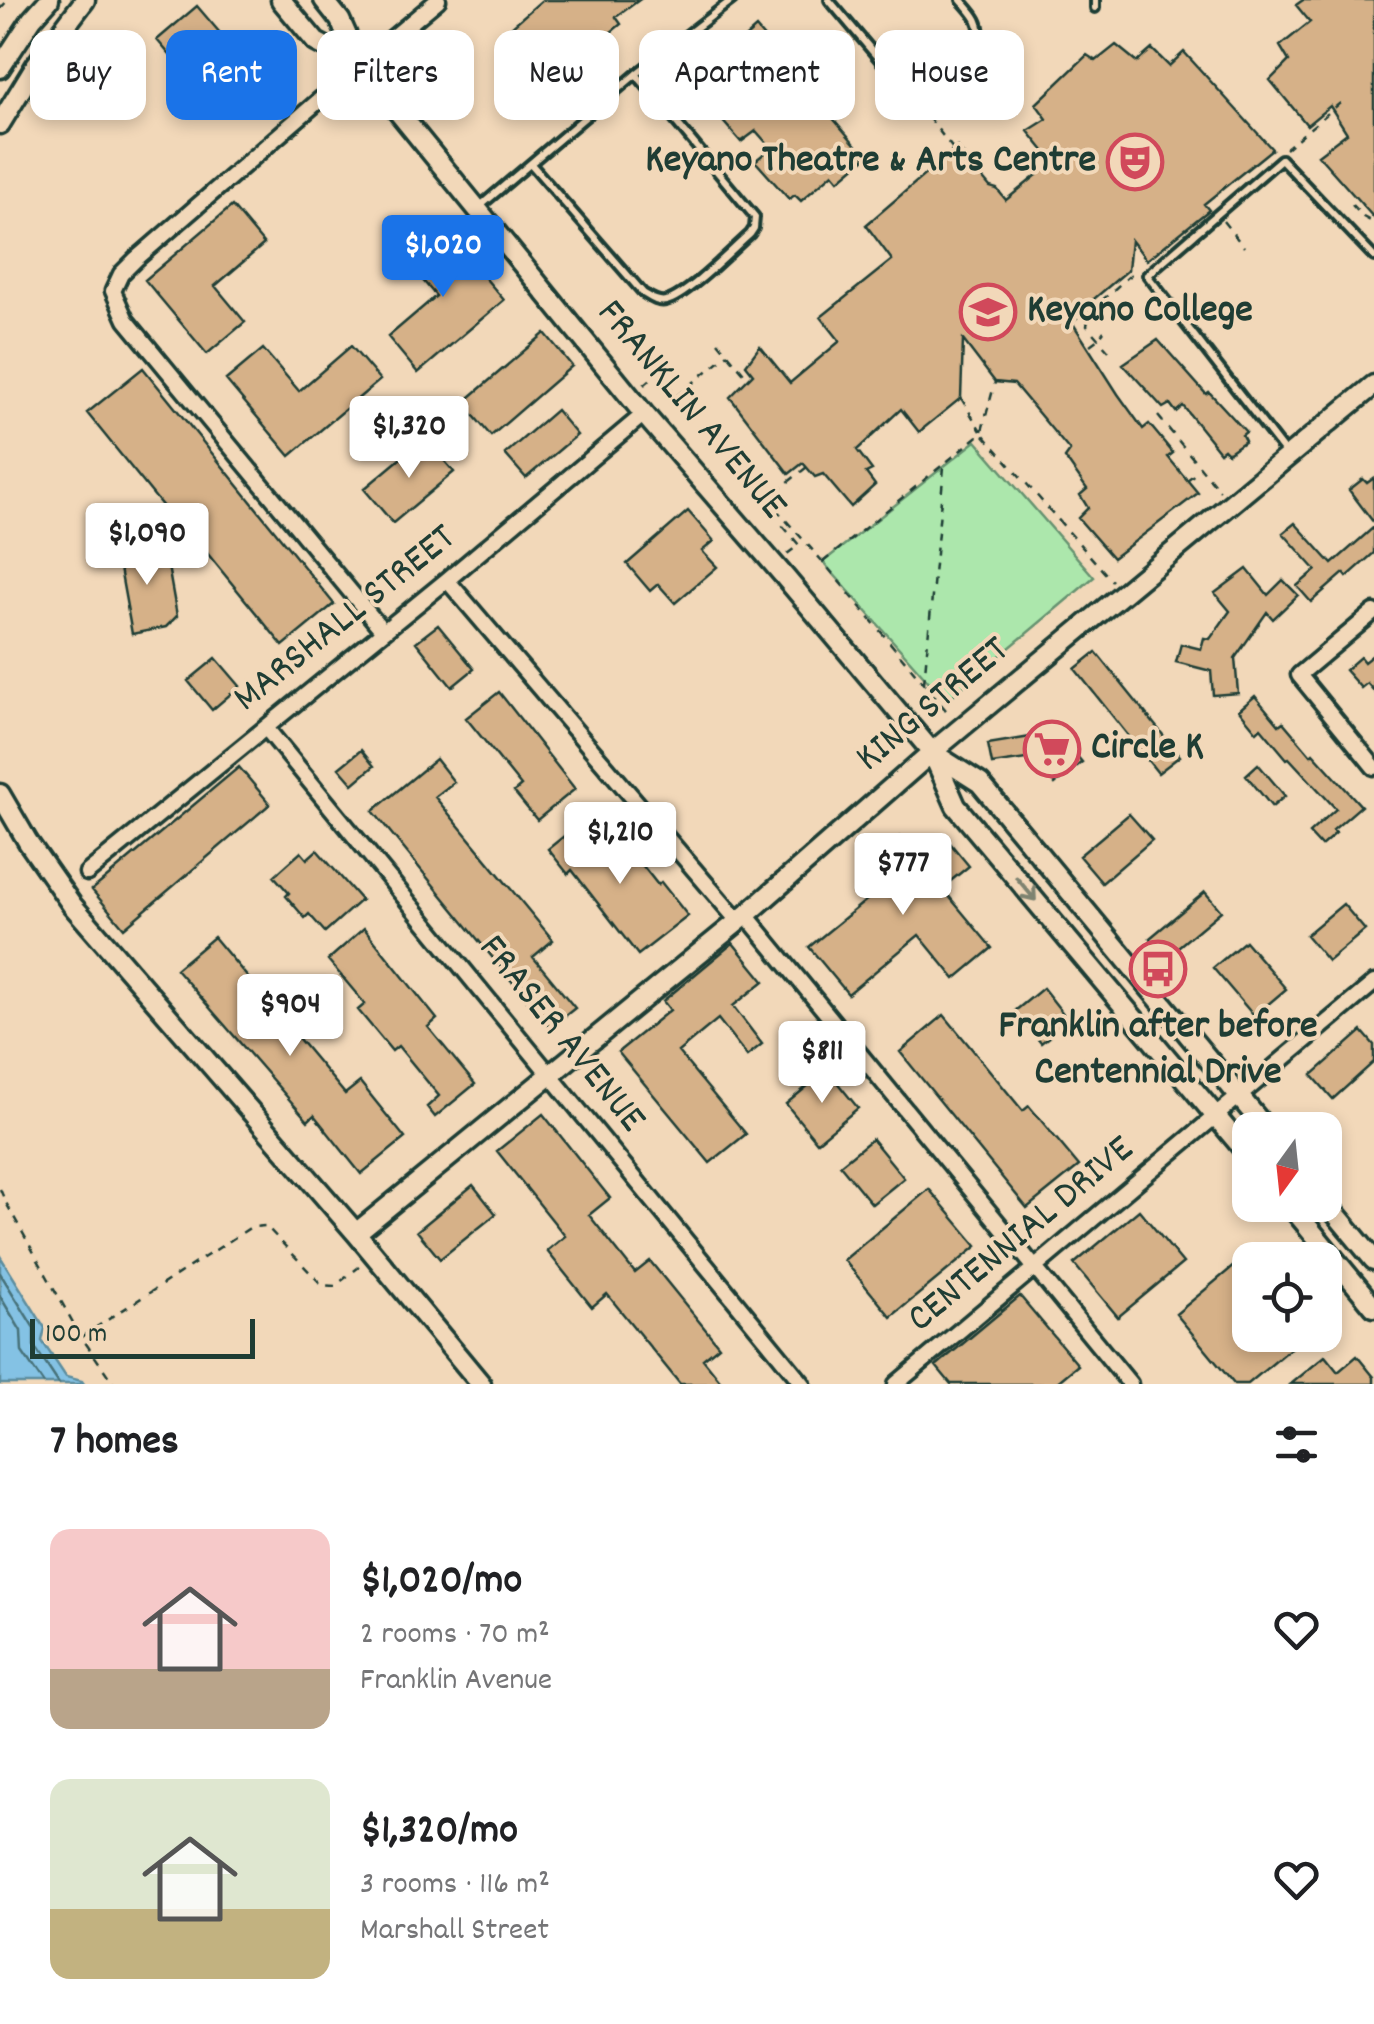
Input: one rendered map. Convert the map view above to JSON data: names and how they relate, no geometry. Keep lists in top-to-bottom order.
{
  "streets": {
    "main road": ["FRANKLIN AVENUE", "KING STREET"],
    "street": ["MARSHALL STREET", "FRASER AVENUE", "CENTENNIAL DRIVE"]
  },
  "crossings": [
    ["FRANKLIN AVENUE", "MARSHALL STREET"],
    ["FRANKLIN AVENUE", "KING STREET"],
    ["FRANKLIN AVENUE", "CENTENNIAL DRIVE"],
    ["MARSHALL STREET", "FRASER AVENUE"],
    ["KING STREET", "FRASER AVENUE"]
  ],
  "places": {
    "theatre": ["Keyano Theatre & Arts Centre"],
    "school or university": ["Keyano College"],
    "supermarket": ["Circle K"],
    "bus stop": ["Franklin after before Centennial Drive"]
  },
  "scale_bar": "100 m",
  "north": "bottom",
  "page": {
    "chip": [
      "Buy",
      "Rent",
      "Filters",
      "New",
      "Apartment",
      "House"
    ],
    "price": [
      "$1,020",
      "$1,320",
      "$1,090",
      "$1,210",
      "$777",
      "$904",
      "$811"
    ],
    "scale": "100 m",
    "heading": "7 homes",
    "list": [
      {
        "name": "$1,020/mo",
        "note": "2 rooms · 70 m² · Franklin Avenue"
      },
      {
        "name": "$1,320/mo",
        "note": "3 rooms · 116 m² · Marshall Street"
      }
    ]
  }
}
